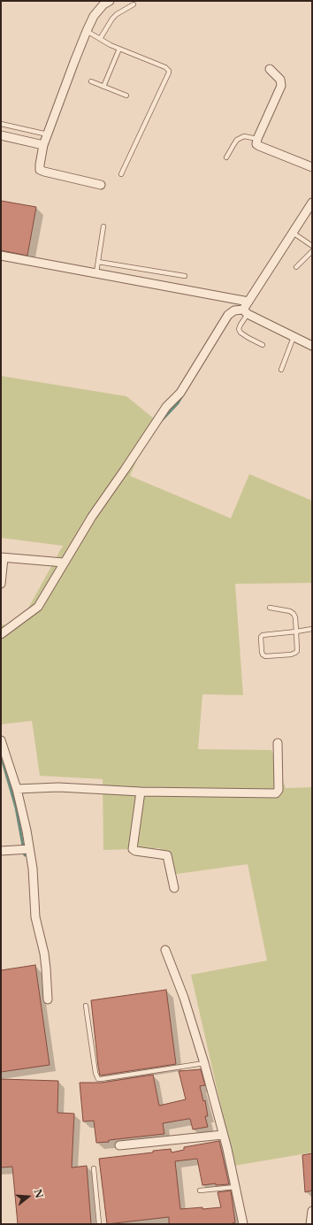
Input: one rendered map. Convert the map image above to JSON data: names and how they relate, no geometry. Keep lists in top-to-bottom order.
{
  "north": "right"
}
